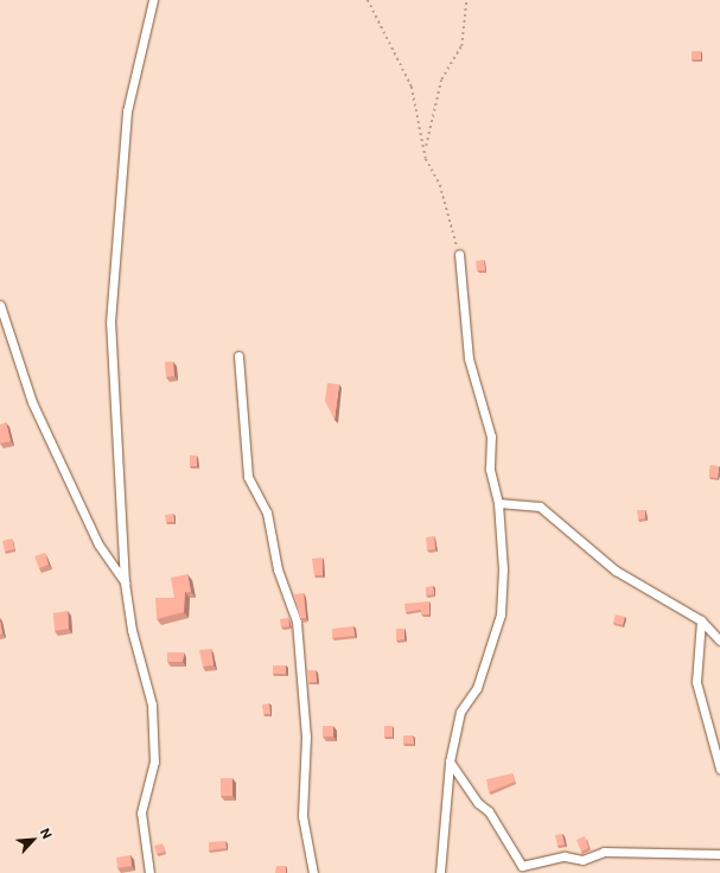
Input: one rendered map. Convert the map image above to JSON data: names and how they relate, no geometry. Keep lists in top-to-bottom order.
{
  "north": "top right"
}
